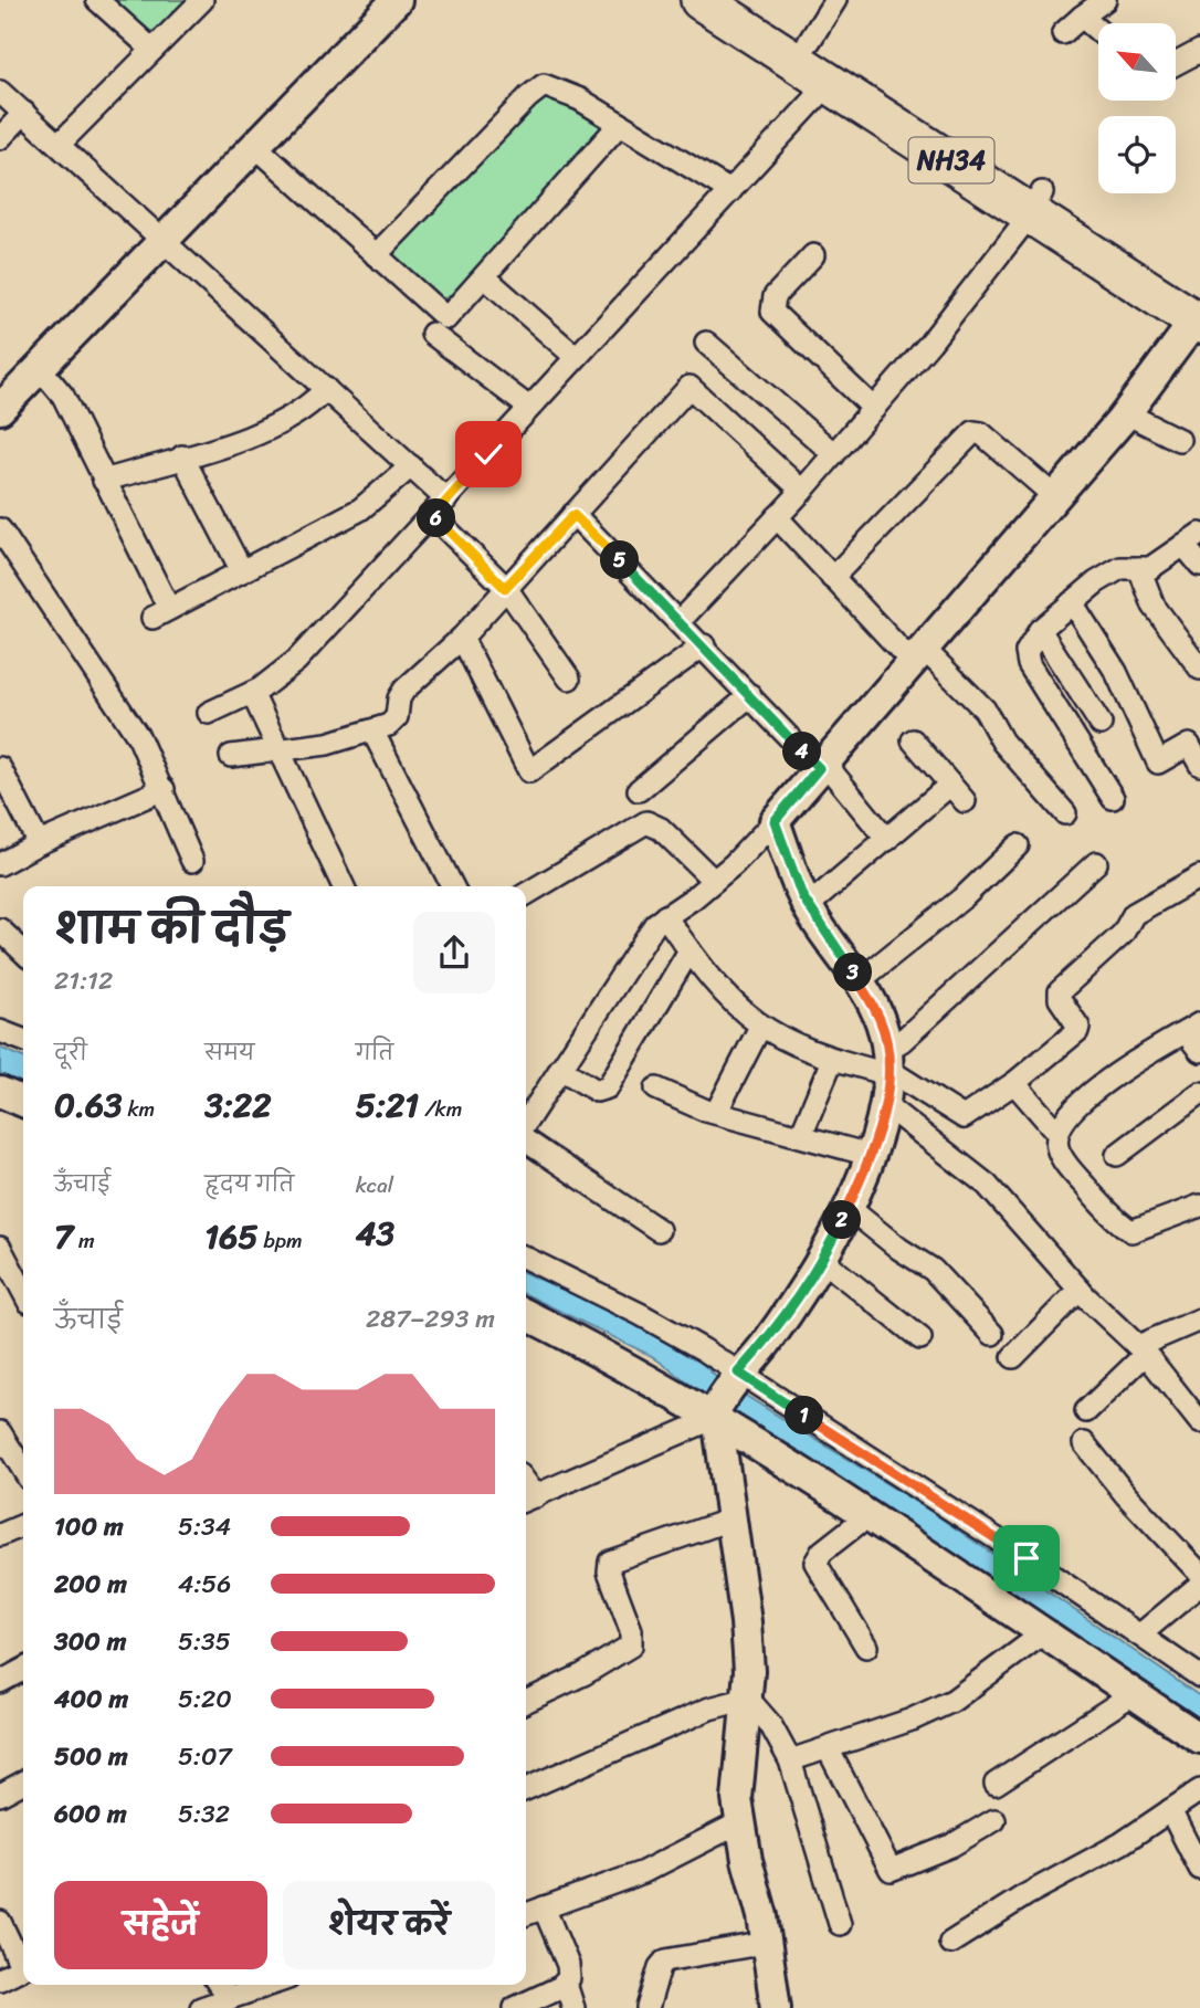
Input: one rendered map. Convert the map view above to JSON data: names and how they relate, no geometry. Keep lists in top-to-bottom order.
{
  "streets": {
    "highway": ["NH34"]
  },
  "north": "top left",
  "page": {
    "pins": [
      "6",
      "5",
      "4",
      "3",
      "2",
      "1"
    ],
    "heading": ["शाम की दौड़", "21:12"],
    "stats": [
      ["दूरी", "0.63 km"],
      ["समय", "3:22"],
      ["गति", "5:21 /km"],
      ["ऊँचाई", "7 m"],
      ["हृदय गति", "165 bpm"],
      ["kcal", "43"]
    ],
    "chart": ["ऊँचाई", "287–293 m"],
    "list": [
      {
        "name": "100 m",
        "note": "5:34"
      },
      {
        "name": "200 m",
        "note": "4:56"
      },
      {
        "name": "300 m",
        "note": "5:35"
      },
      {
        "name": "400 m",
        "note": "5:20"
      },
      {
        "name": "500 m",
        "note": "5:07"
      },
      {
        "name": "600 m",
        "note": "5:32"
      }
    ],
    "buttons": ["सहेजें", "शेयर करें"]
  }
}
